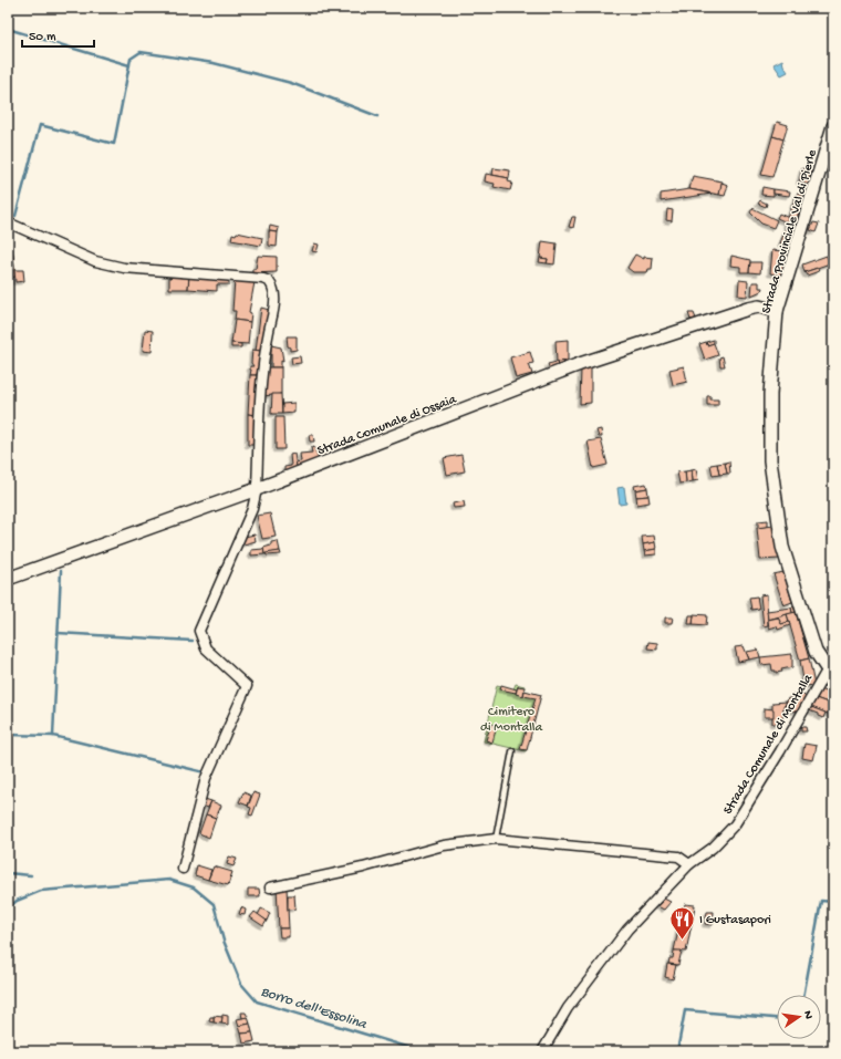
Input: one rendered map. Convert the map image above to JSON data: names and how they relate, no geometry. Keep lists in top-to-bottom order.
{
  "streets": {
    "street": ["Strada Provinciale Val di Pierle", "Strada Comunale di Ossaia", "Strada Comunale di Montalla"]
  },
  "crossings": [
    ["Strada Provinciale Val di Pierle", "Strada Comunale di Ossaia"],
    ["Strada Provinciale Val di Pierle", "Strada Comunale di Montalla"]
  ],
  "water": ["Borro dell'Essolina"],
  "parks": ["Cimitero di Montalla"],
  "places": {
    "restaurant": ["I Gustasapori"]
  },
  "scale_bar": "50 m",
  "north": "right"
}
